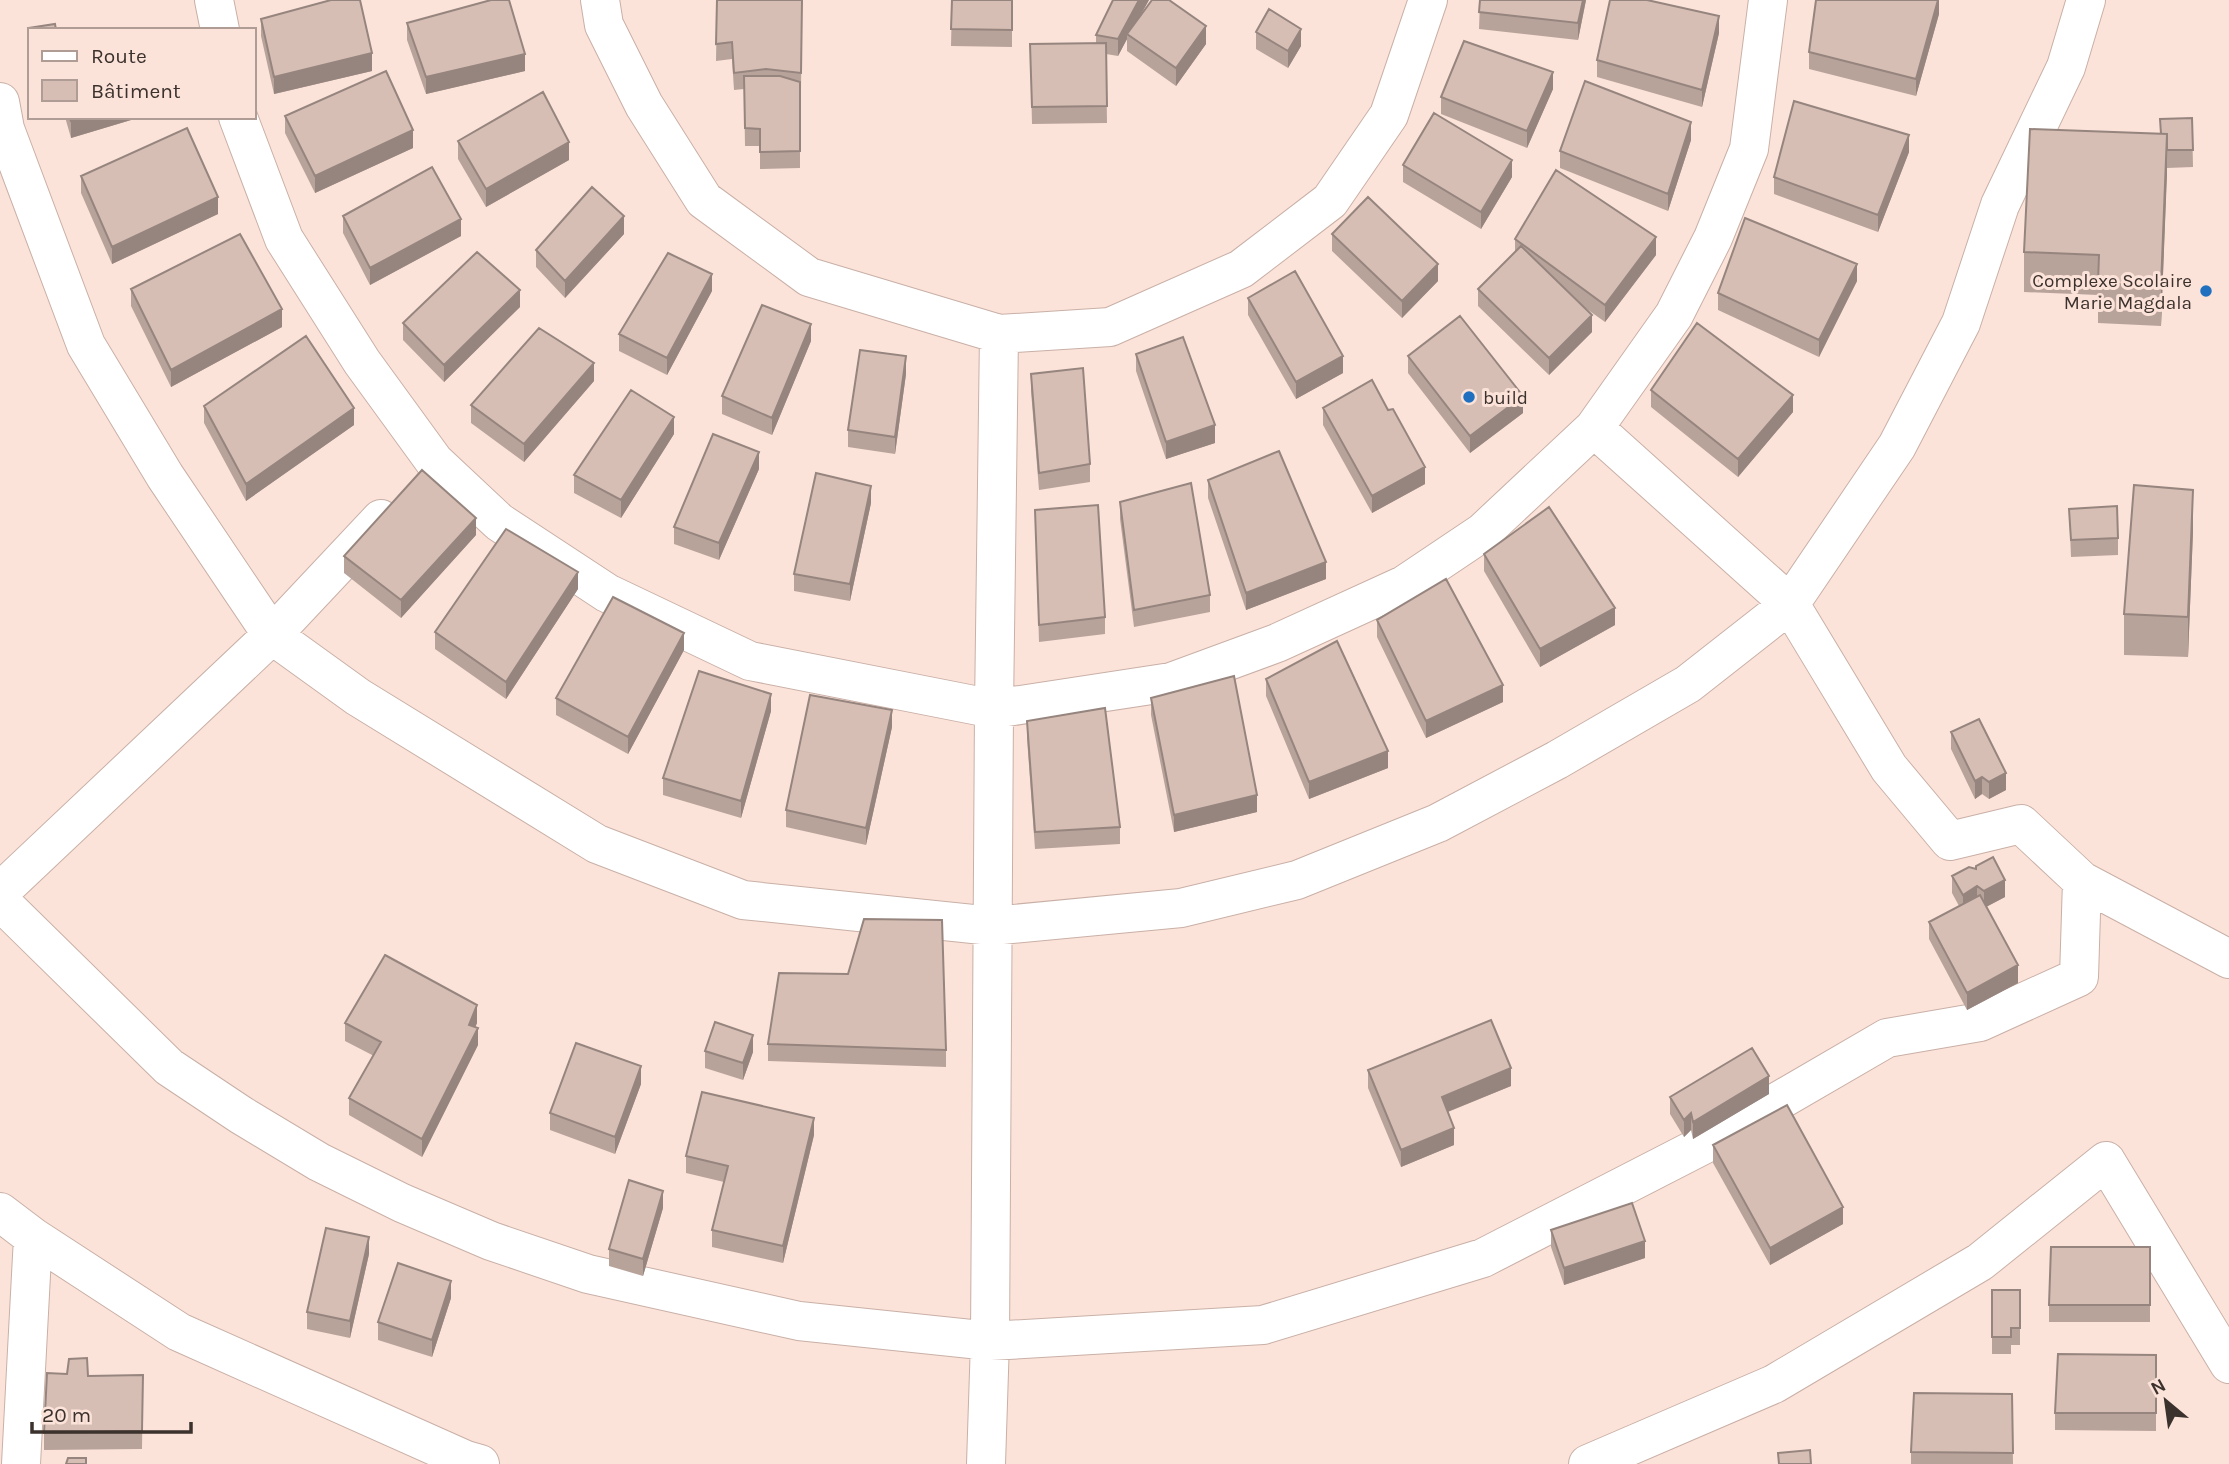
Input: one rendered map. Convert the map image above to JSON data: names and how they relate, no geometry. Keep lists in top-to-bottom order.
{
  "places": ["Complexe Scolaire Marie Magdala", "build"],
  "legend": ["Route", "Bâtiment"],
  "scale_bar": "20 m",
  "north": "top left"
}
